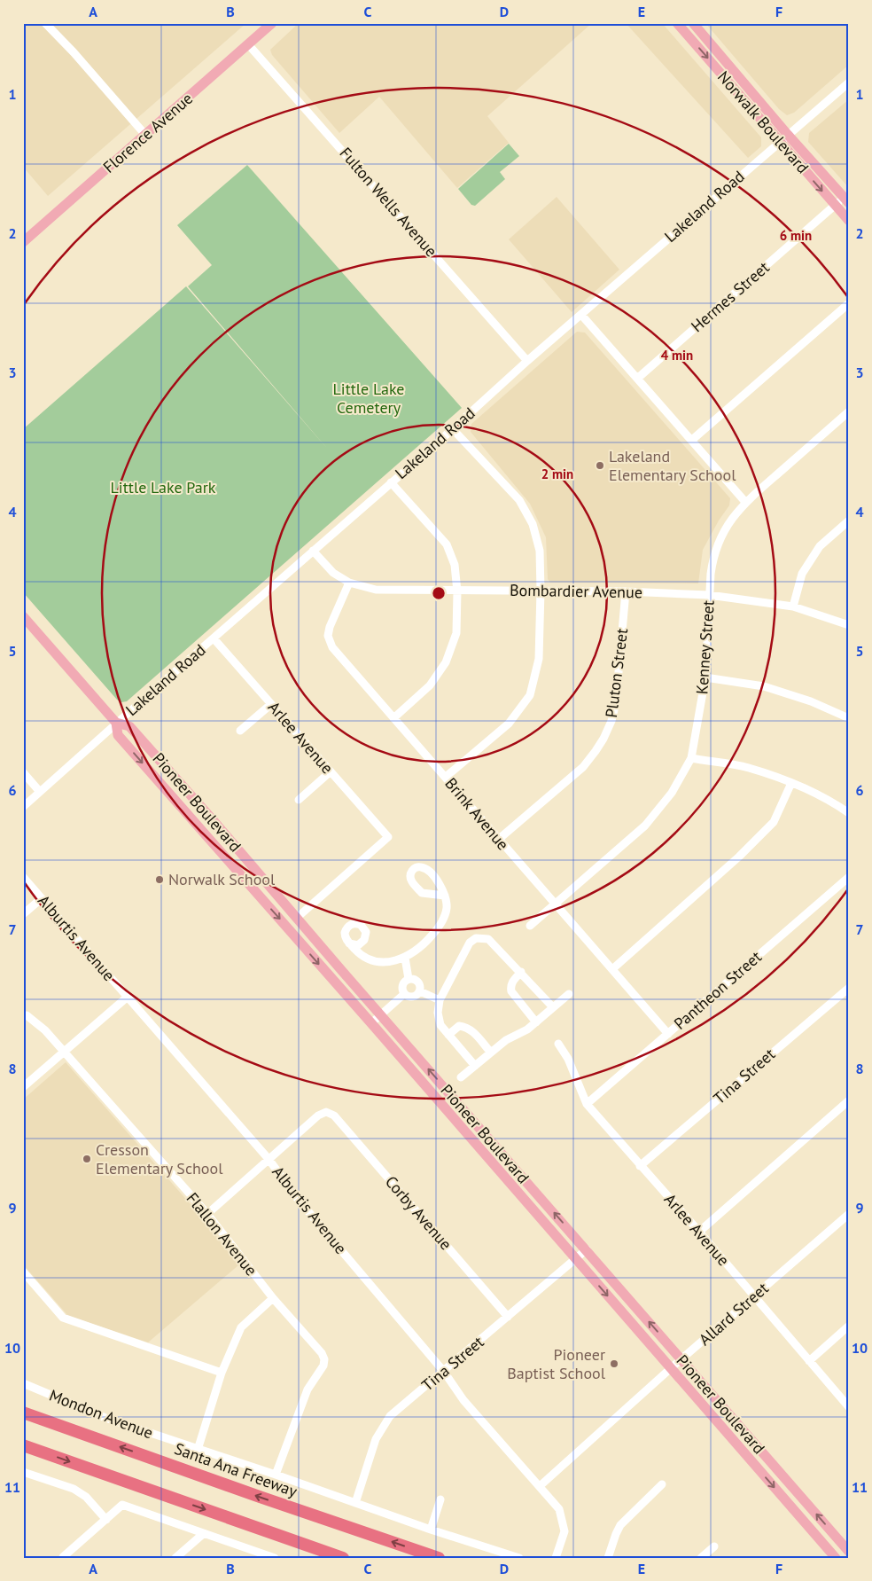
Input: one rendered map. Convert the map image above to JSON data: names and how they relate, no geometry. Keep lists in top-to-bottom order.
{
  "streets": {
    "highway": ["Santa Ana Freeway"],
    "main road": ["Norwalk Boulevard", "Florence Avenue", "Pioneer Boulevard"],
    "street": [
      "Fulton Wells Avenue",
      "Lakeland Road",
      "Hermes Street",
      "Bombardier Avenue",
      "Kenney Street",
      "Pluton Street",
      "Arlee Avenue",
      "Brink Avenue",
      "Alburtis Avenue",
      "Pantheon Street",
      "Tina Street",
      "Corby Avenue",
      "Flallon Avenue",
      "Allard Street",
      "Mondon Avenue"
    ]
  },
  "crossings": [
    ["Norwalk Boulevard", "Lakeland Road"],
    ["Norwalk Boulevard", "Hermes Street"],
    ["Florence Avenue", "Fulton Wells Avenue"],
    ["Fulton Wells Avenue", "Lakeland Road"],
    ["Lakeland Road", "Bombardier Avenue"],
    ["Lakeland Road", "Arlee Avenue"],
    ["Lakeland Road", "Pioneer Boulevard"],
    ["Bombardier Avenue", "Kenney Street"],
    ["Bombardier Avenue", "Pluton Street"],
    ["Bombardier Avenue", "Brink Avenue"],
    ["Kenney Street", "Brink Avenue"],
    ["Pluton Street", "Brink Avenue"],
    ["Arlee Avenue", "Pioneer Boulevard"],
    ["Arlee Avenue", "Pantheon Street"],
    ["Arlee Avenue", "Tina Street"],
    ["Arlee Avenue", "Allard Street"],
    ["Pioneer Boulevard", "Tina Street"],
    ["Pioneer Boulevard", "Allard Street"],
    ["Brink Avenue", "Pantheon Street"],
    ["Alburtis Avenue", "Tina Street"],
    ["Alburtis Avenue", "Corby Avenue"],
    ["Alburtis Avenue", "Allard Street"],
    ["Tina Street", "Corby Avenue"],
    ["Tina Street", "Mondon Avenue"],
    ["Flallon Avenue", "Mondon Avenue"]
  ],
  "parks": ["Little Lake Cemetery", "Little Lake Park"],
  "places": [
    "Lakeland Elementary School",
    "Norwalk School",
    "Cresson Elementary School",
    "Pioneer Baptist School"
  ],
  "grid": {
    "columns": [
      "A",
      "B",
      "C",
      "D",
      "E",
      "F"
    ],
    "rows": [
      "1",
      "2",
      "3",
      "4",
      "5",
      "6",
      "7",
      "8",
      "9",
      "10",
      "11"
    ]
  },
  "rings": ["6 min", "4 min", "2 min"]
}
